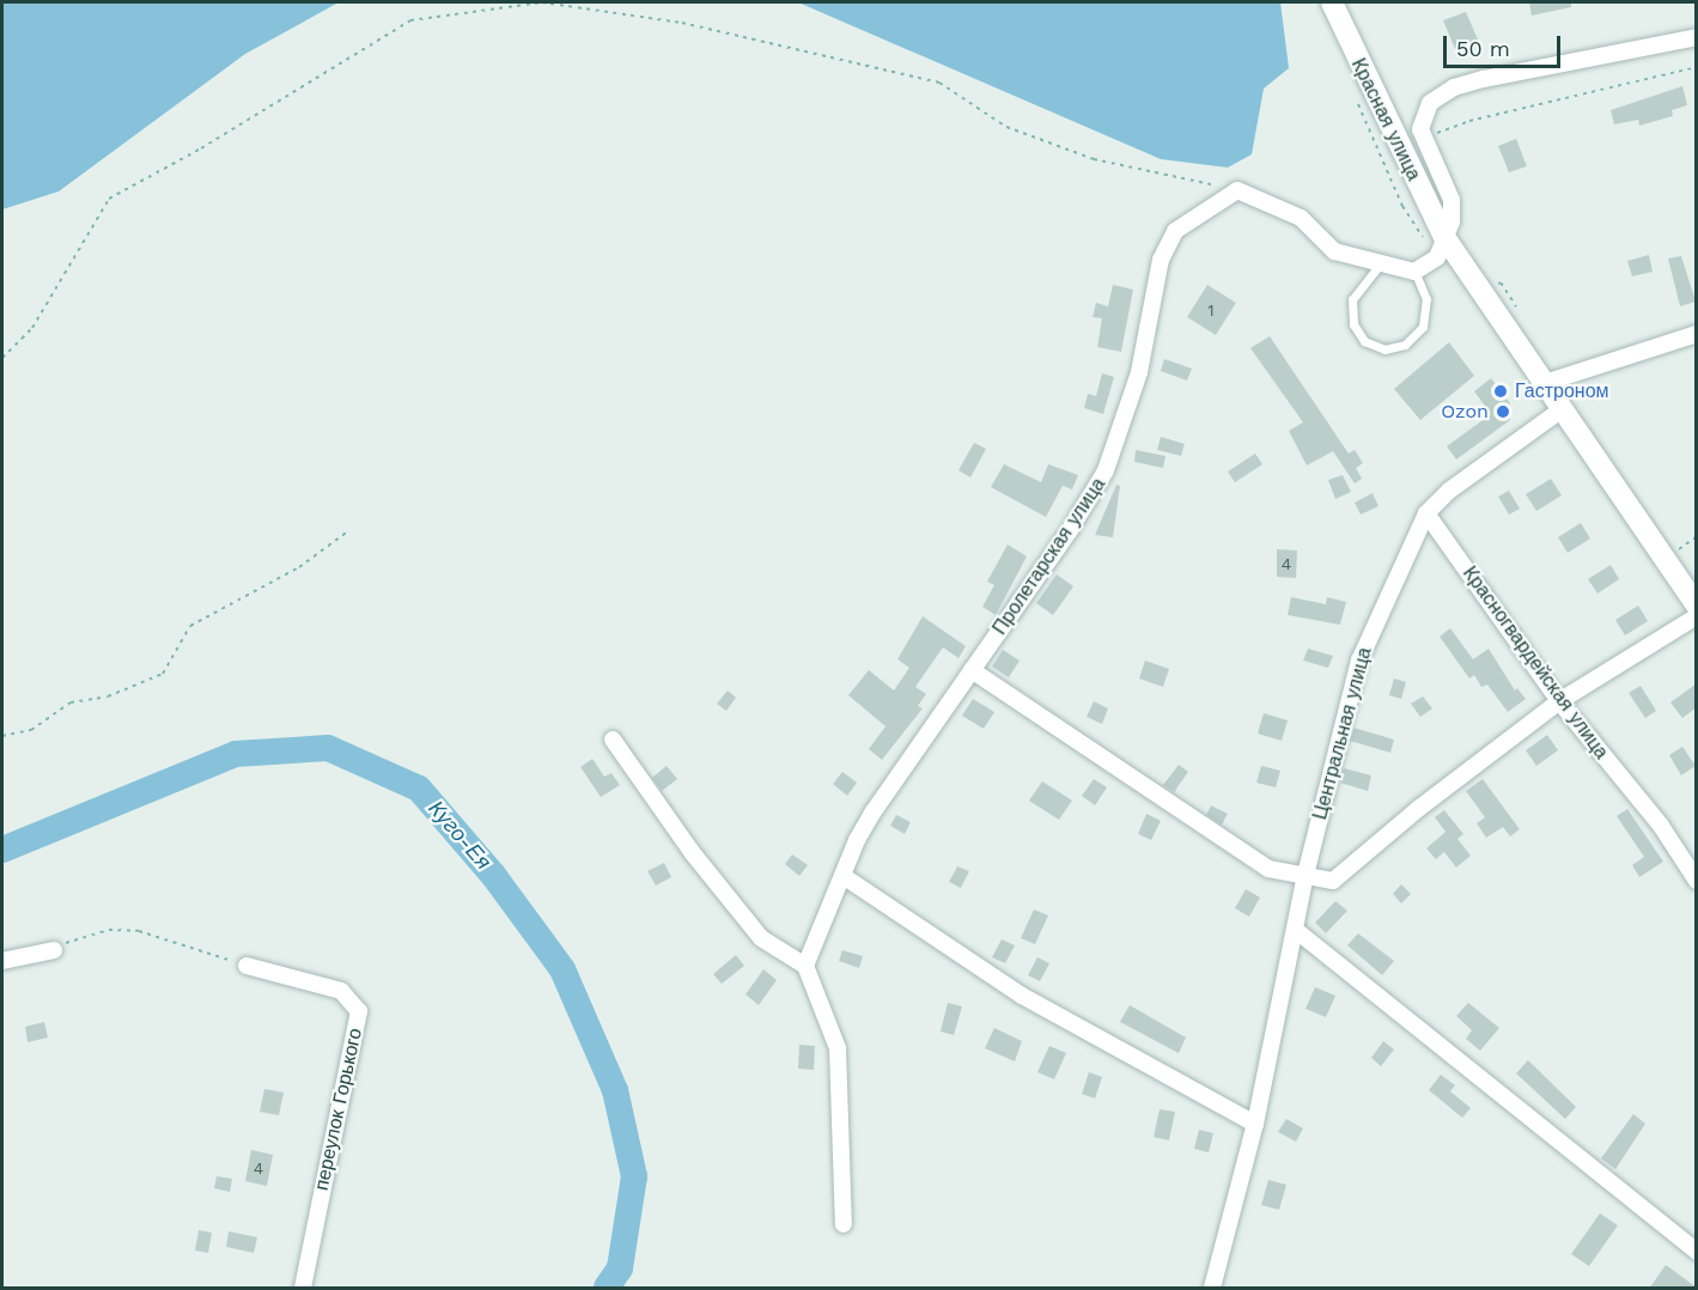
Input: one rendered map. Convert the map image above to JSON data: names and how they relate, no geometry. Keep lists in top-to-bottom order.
{
  "streets": {
    "street": [
      "Красная улица",
      "Пролетарская улица",
      "Красногвардейская улица",
      "Центральная улица",
      "переулок Горького"
    ]
  },
  "crossings": [
    ["Красногвардейская улица", "Центральная улица"]
  ],
  "water": ["Куго-Ея"],
  "places": ["Гастроном", "Ozon"],
  "house_numbers": ["1", "4", "4"],
  "scale_bar": "50 m"
}
